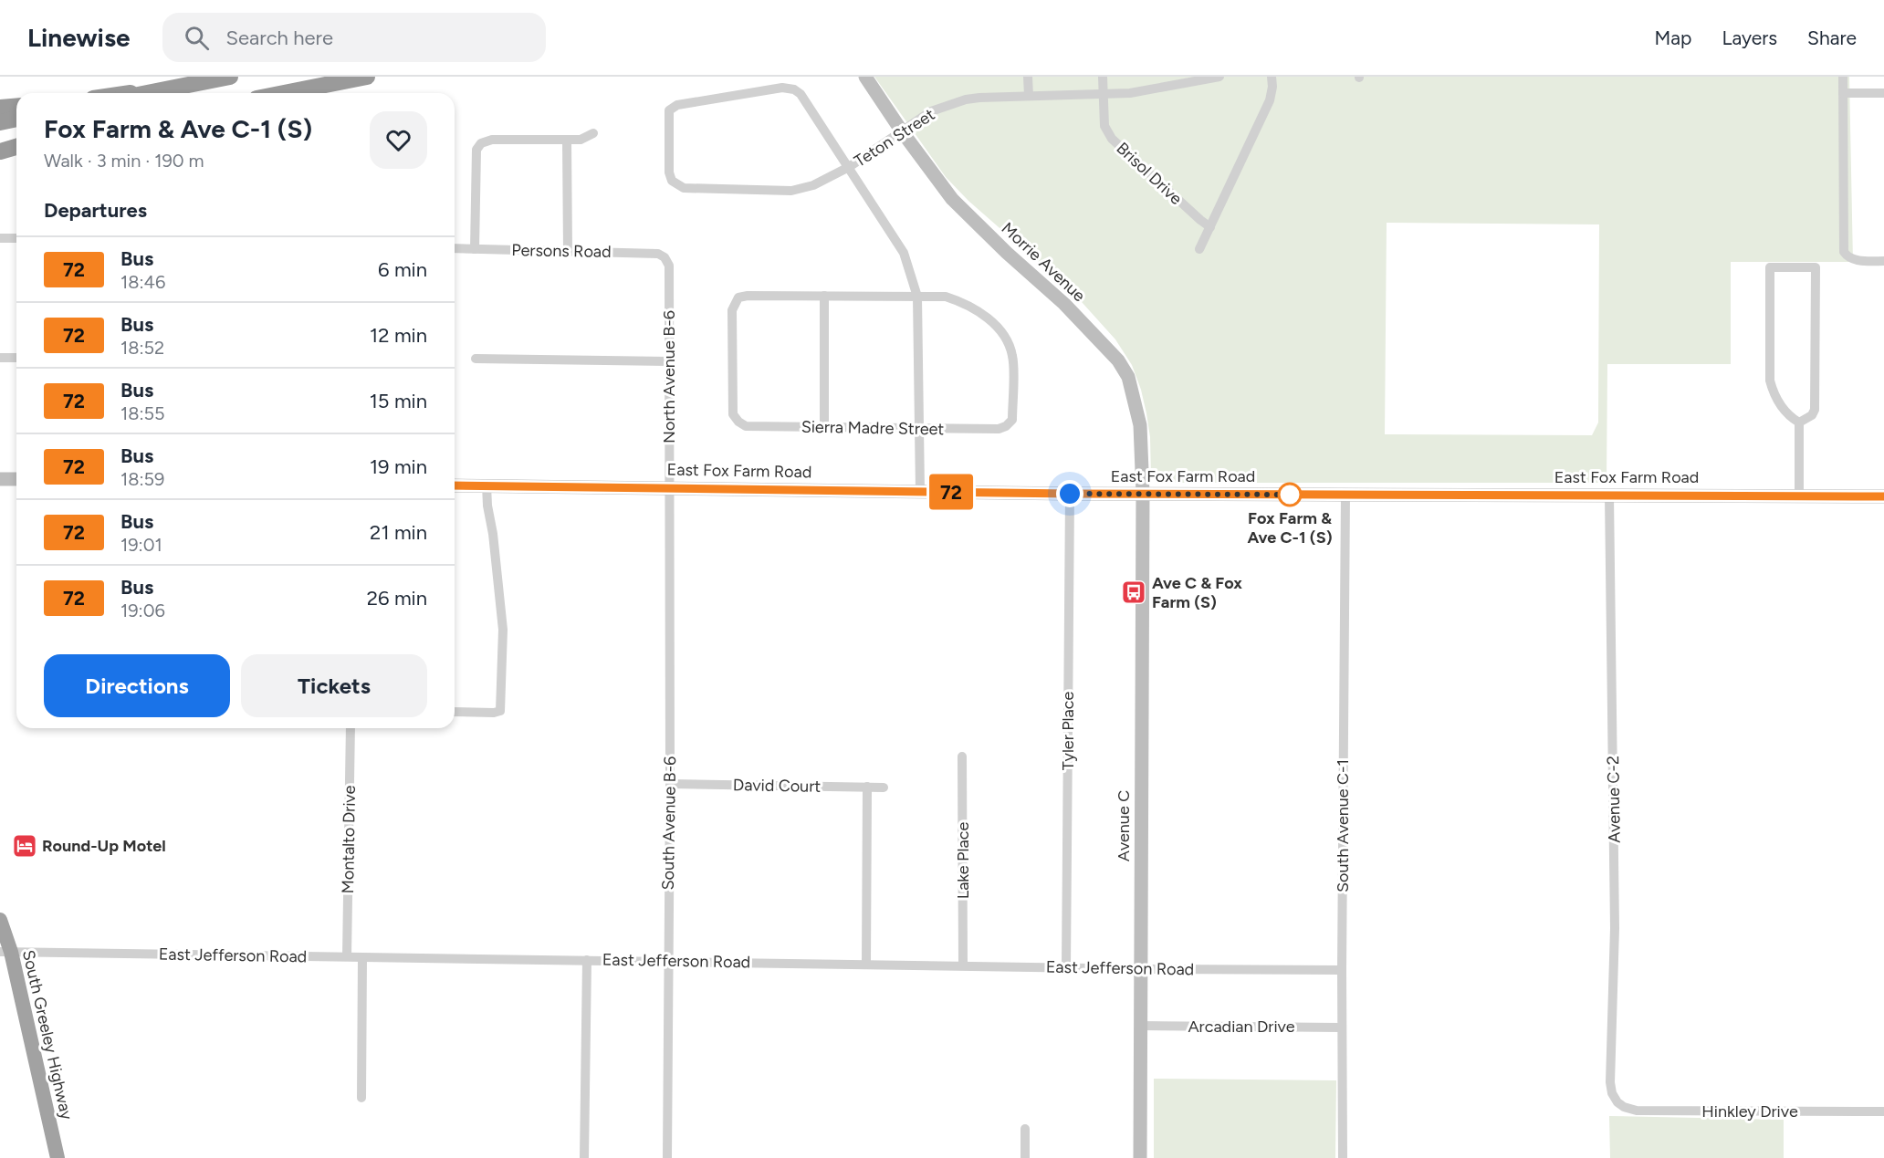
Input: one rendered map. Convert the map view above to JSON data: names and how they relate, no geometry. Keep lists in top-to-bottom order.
{
  "streets": {
    "highway": ["South Greeley Highway"],
    "main road": ["Morrie Avenue", "East Fox Farm Road", "Avenue C"],
    "street": [
      "Teton Street",
      "Brisol Drive",
      "Persons Road",
      "North Avenue B-6",
      "Sierra Madre Street",
      "Tyler Place",
      "David Court",
      "Avenue C-2",
      "South Avenue B-6",
      "South Avenue C-1",
      "Montalto Drive",
      "Lake Place",
      "East Jefferson Road",
      "Arcadian Drive",
      "Hinkley Drive"
    ]
  },
  "crossings": [
    ["Teton Street", "Brisol Drive"],
    ["Teton Street", "Morrie Avenue"],
    ["Persons Road", "North Avenue B-6"],
    ["Morrie Avenue", "East Fox Farm Road"],
    ["Morrie Avenue", "Avenue C"],
    ["North Avenue B-6", "East Fox Farm Road"],
    ["North Avenue B-6", "South Avenue B-6"],
    ["East Fox Farm Road", "Tyler Place"],
    ["East Fox Farm Road", "Avenue C-2"],
    ["East Fox Farm Road", "South Avenue B-6"],
    ["East Fox Farm Road", "Avenue C"],
    ["East Fox Farm Road", "South Avenue C-1"],
    ["Tyler Place", "East Jefferson Road"],
    ["David Court", "South Avenue B-6"],
    ["Avenue C-2", "Hinkley Drive"],
    ["South Avenue B-6", "East Jefferson Road"],
    ["Avenue C", "East Jefferson Road"],
    ["Avenue C", "Arcadian Drive"],
    ["South Avenue C-1", "East Jefferson Road"],
    ["South Avenue C-1", "Arcadian Drive"],
    ["Montalto Drive", "East Jefferson Road"],
    ["Lake Place", "East Jefferson Road"],
    ["East Jefferson Road", "South Greeley Highway"]
  ],
  "places": {
    "other": ["Fox Farm & Ave C-1 (S)"],
    "bus stop": ["Ave C & Fox Farm (S)"],
    "hotel": ["Round-Up Motel"]
  },
  "lines": ["bus line 72"],
  "page": {
    "header": "Linewise",
    "search": "Search here",
    "nav": ["Map", "Layers", "Share"],
    "on_map": "72",
    "heading": [
      ["Fox Farm & Ave C-1 (S)", "Walk · 3 min · 190 m"],
      "Departures"
    ],
    "list": [
      {
        "mark": "72",
        "name": "Bus",
        "note": "18:46",
        "value": "6 min"
      },
      {
        "mark": "72",
        "name": "Bus",
        "note": "18:52",
        "value": "12 min"
      },
      {
        "mark": "72",
        "name": "Bus",
        "note": "18:55",
        "value": "15 min"
      },
      {
        "mark": "72",
        "name": "Bus",
        "note": "18:59",
        "value": "19 min"
      },
      {
        "mark": "72",
        "name": "Bus",
        "note": "19:01",
        "value": "21 min"
      },
      {
        "mark": "72",
        "name": "Bus",
        "note": "19:06",
        "value": "26 min"
      }
    ],
    "buttons": ["Directions", "Tickets"]
  }
}
